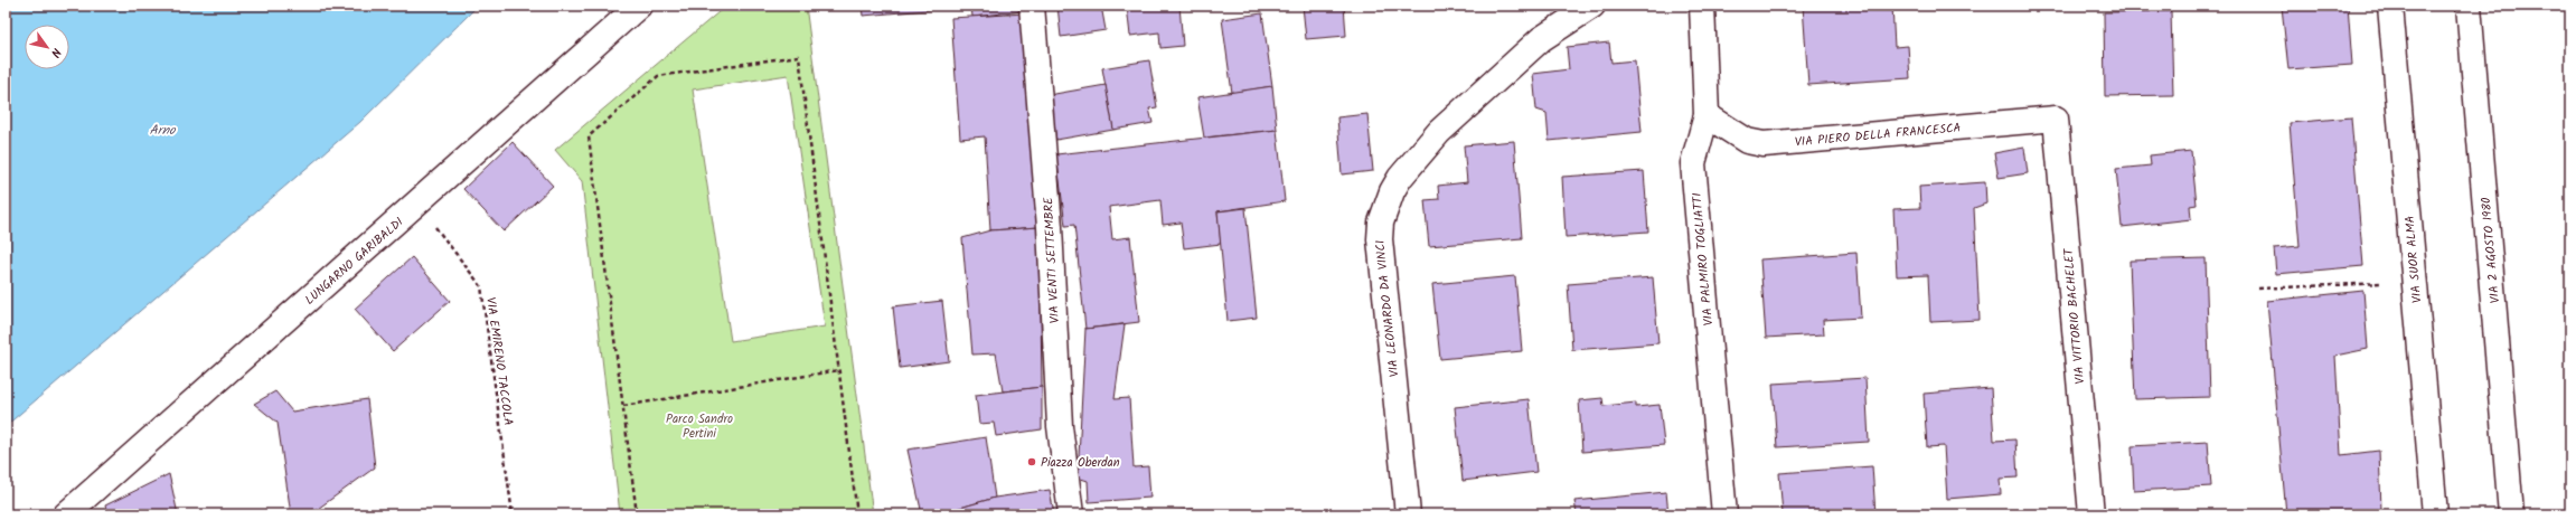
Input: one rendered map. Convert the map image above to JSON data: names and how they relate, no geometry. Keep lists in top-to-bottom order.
{
  "streets": {
    "street": [
      "VIA PIERO DELLA FRANCESCA",
      "VIA 2 AGOSTO 1980",
      "VIA PALMIRO TOGLIATTI",
      "VIA SUOR ALMA",
      "LUNGARNO GARIBALDI",
      "VIA VENTI SETTEMBRE",
      "VIA LEONARDO DA VINCI",
      "VIA VITTORIO BACHELET"
    ],
    "path": ["VIA EMIRENO TACCOLA"]
  },
  "crossings": [
    ["VIA PIERO DELLA FRANCESCA", "VIA PALMIRO TOGLIATTI"],
    ["VIA PIERO DELLA FRANCESCA", "VIA VITTORIO BACHELET"],
    ["LUNGARNO GARIBALDI", "VIA EMIRENO TACCOLA"]
  ],
  "water": ["Arno"],
  "parks": ["Parco Sandro Pertini"],
  "places": ["Piazza Oberdan"],
  "north": "bottom right"
}
